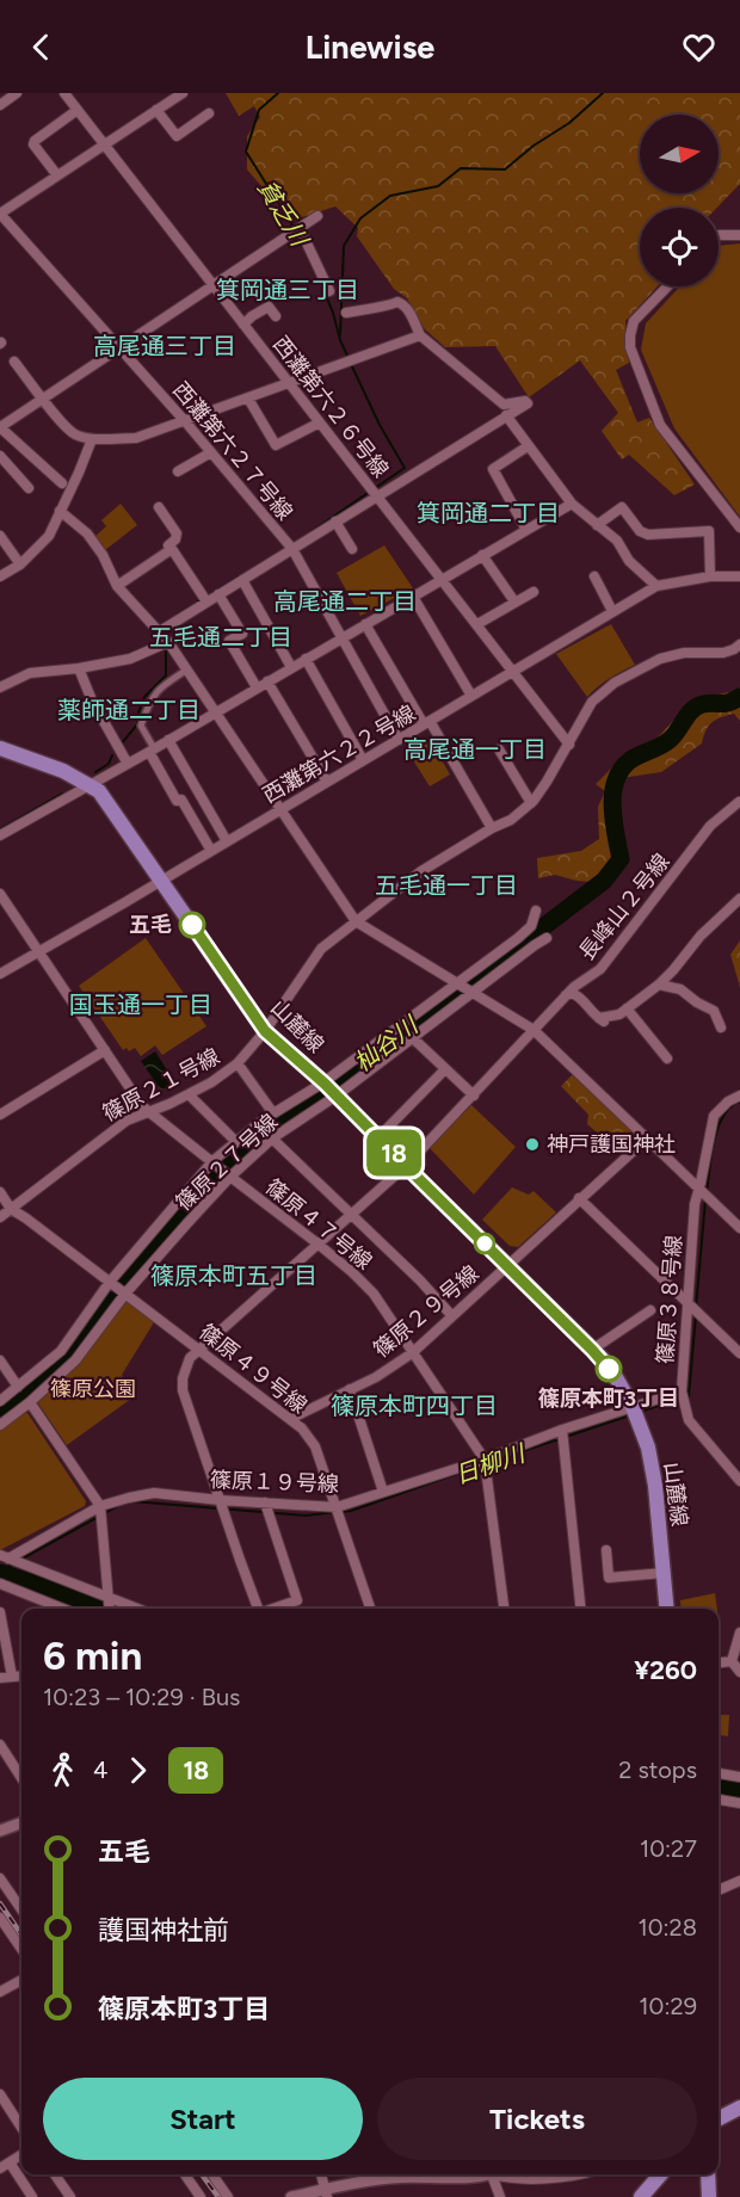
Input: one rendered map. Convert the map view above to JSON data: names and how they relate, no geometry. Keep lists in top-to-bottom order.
{
  "streets": {
    "main road": ["山麓線"],
    "street": [
      "西灘第六２６号線",
      "西灘第六２７号線",
      "西灘第六２２号線",
      "長峰山２号線",
      "篠原２１号線",
      "篠原２７号線",
      "篠原４７号線",
      "篠原３８号線",
      "篠原２９号線",
      "篠原４９号線",
      "篠原１９号線"
    ]
  },
  "crossings": [
    ["西灘第六２６号線", "西灘第六２２号線"],
    ["西灘第六２７号線", "西灘第六２２号線"],
    ["西灘第六２２号線", "山麓線"],
    ["長峰山２号線", "山麓線"],
    ["長峰山２号線", "篠原４７号線"],
    ["長峰山２号線", "篠原４９号線"],
    ["山麓線", "篠原２１号線"],
    ["山麓線", "篠原２７号線"],
    ["山麓線", "篠原２９号線"],
    ["山麓線", "篠原１９号線"],
    ["篠原２７号線", "篠原４７号線"],
    ["篠原２７号線", "篠原４９号線"],
    ["篠原４７号線", "篠原２９号線"],
    ["篠原４７号線", "篠原１９号線"],
    ["篠原３８号線", "篠原１９号線"],
    ["篠原２９号線", "篠原４９号線"],
    ["篠原４９号線", "篠原１９号線"]
  ],
  "districts": [
    "箕岡通三丁目",
    "高尾通三丁目",
    "箕岡通二丁目",
    "高尾通二丁目",
    "五毛通二丁目",
    "薬師通二丁目",
    "高尾通一丁目",
    "五毛通一丁目",
    "国玉通一丁目",
    "篠原本町五丁目",
    "篠原本町四丁目"
  ],
  "water": ["貧乏川", "杣谷川", "日柳川"],
  "parks": ["篠原公園"],
  "places": ["五毛", "神戸護国神社", "篠原本町3丁目"],
  "lines": ["bus line 18"],
  "north": "right",
  "page": {
    "header": "Linewise",
    "on_map": "18",
    "heading": ["6 min", "10:23 – 10:29 · Bus", "¥260"],
    "legs": ["4", "18", "2 stops"],
    "list": [
      {
        "name": "五毛",
        "value": "10:27"
      },
      {
        "name": "護国神社前",
        "value": "10:28"
      },
      {
        "name": "篠原本町3丁目",
        "value": "10:29"
      }
    ],
    "buttons": ["Start", "Tickets"]
  }
}
